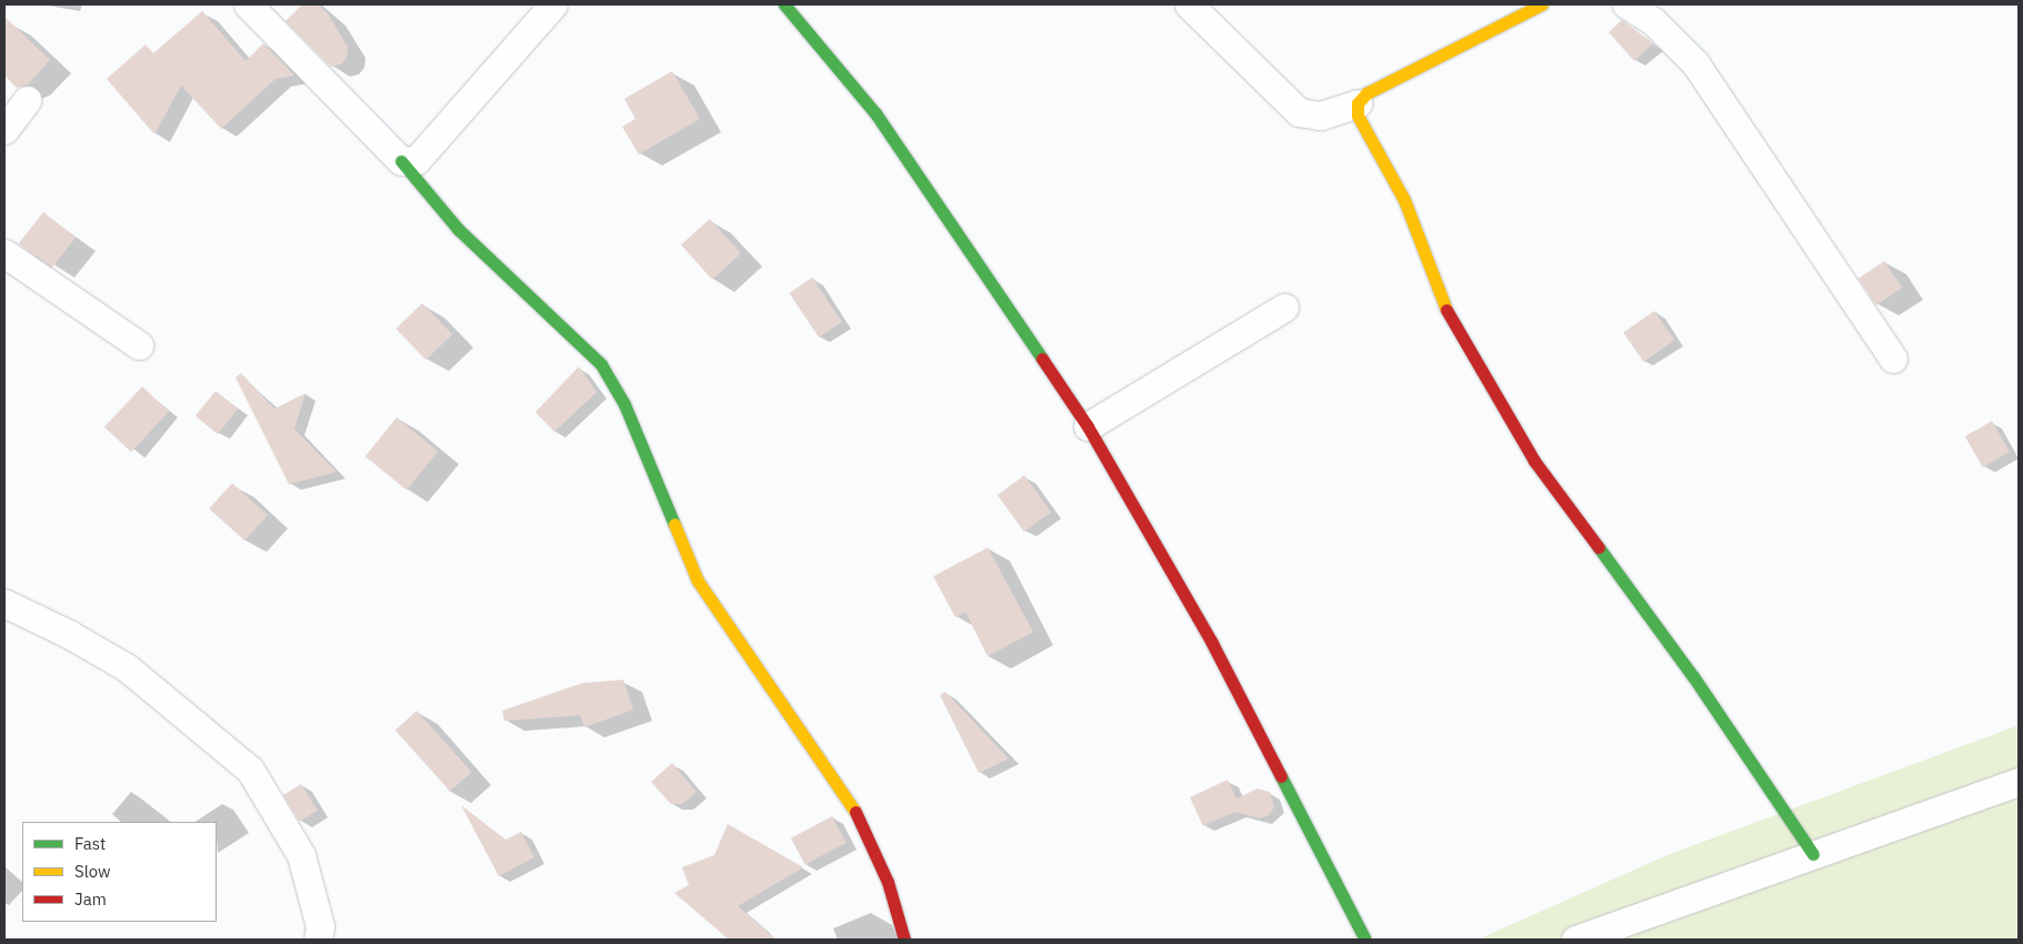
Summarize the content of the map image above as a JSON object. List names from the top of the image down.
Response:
{
  "legend": ["Fast", "Slow", "Jam"]
}
